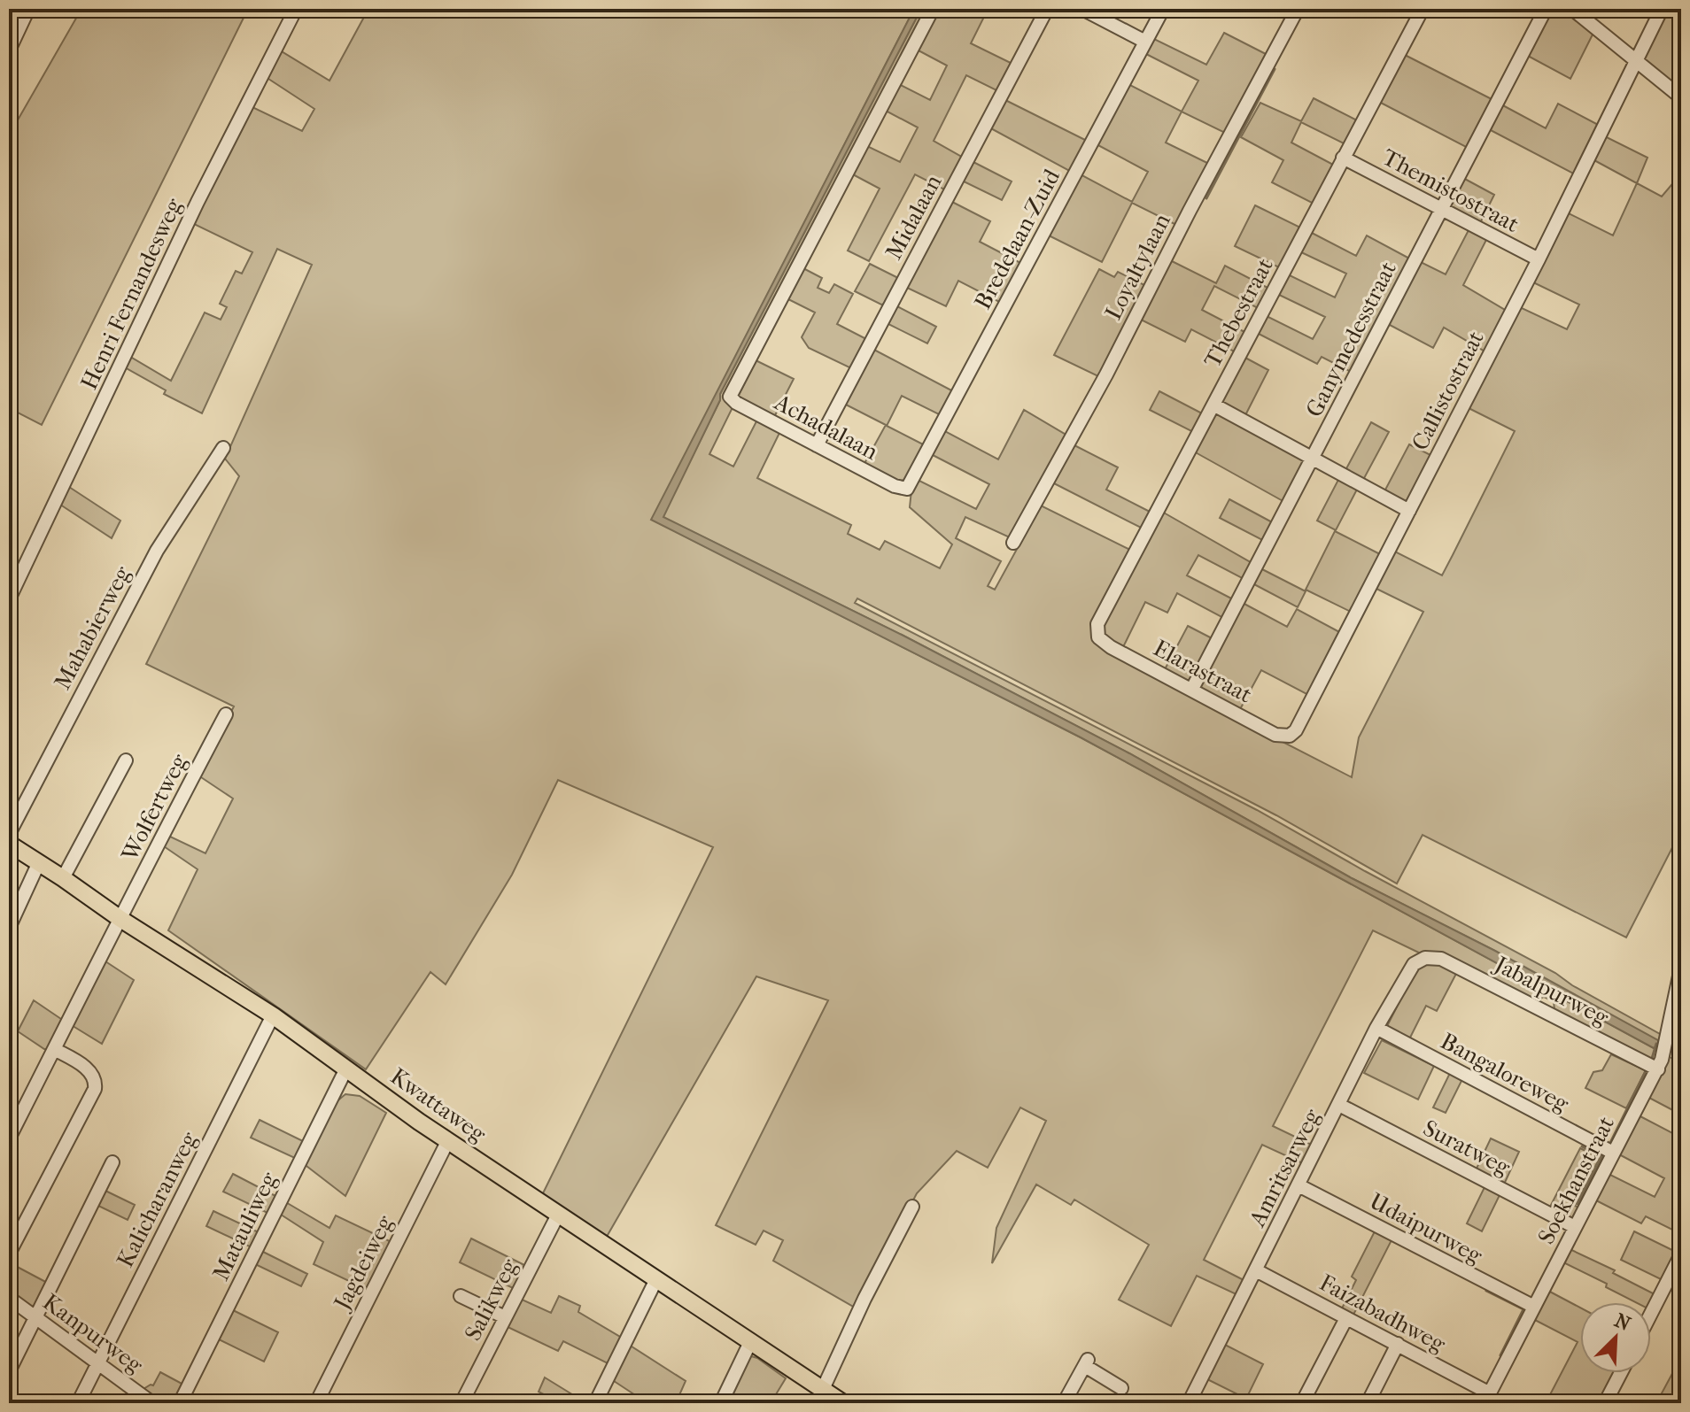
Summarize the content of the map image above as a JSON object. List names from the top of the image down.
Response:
{
  "streets": {
    "main road": ["Kwattaweg"],
    "street": [
      "Themistostraat",
      "Midalaan",
      "Bredelaan-Zuid",
      "Loyaltylaan",
      "Henri Fernandesweg",
      "Thebestraat",
      "Ganymedesstraat",
      "Callistostraat",
      "Achadalaan",
      "Mahabierweg",
      "Elarastraat",
      "Wolfertweg",
      "Jabalpurweg",
      "Bangaloreweg",
      "Suratweg",
      "Amritsarweg",
      "Soekhanstraat",
      "Kalicharanweg",
      "Matauliweg",
      "Udaipurweg",
      "Jagdeiweg",
      "Salikweg",
      "Faizabadhweg",
      "Kanpurweg"
    ]
  },
  "crossings": [
    ["Themistostraat", "Thebestraat"],
    ["Themistostraat", "Ganymedesstraat"],
    ["Themistostraat", "Callistostraat"],
    ["Midalaan", "Achadalaan"],
    ["Bredelaan-Zuid", "Achadalaan"],
    ["Thebestraat", "Elarastraat"],
    ["Ganymedesstraat", "Elarastraat"],
    ["Callistostraat", "Elarastraat"],
    ["Wolfertweg", "Kwattaweg"],
    ["Jabalpurweg", "Amritsarweg"],
    ["Jabalpurweg", "Soekhanstraat"],
    ["Bangaloreweg", "Amritsarweg"],
    ["Bangaloreweg", "Soekhanstraat"],
    ["Kwattaweg", "Kalicharanweg"],
    ["Kwattaweg", "Matauliweg"],
    ["Kwattaweg", "Jagdeiweg"],
    ["Kwattaweg", "Salikweg"],
    ["Suratweg", "Amritsarweg"],
    ["Suratweg", "Soekhanstraat"],
    ["Amritsarweg", "Udaipurweg"],
    ["Amritsarweg", "Faizabadhweg"],
    ["Soekhanstraat", "Udaipurweg"],
    ["Soekhanstraat", "Faizabadhweg"],
    ["Kalicharanweg", "Kanpurweg"]
  ],
  "north": "top right"
}
